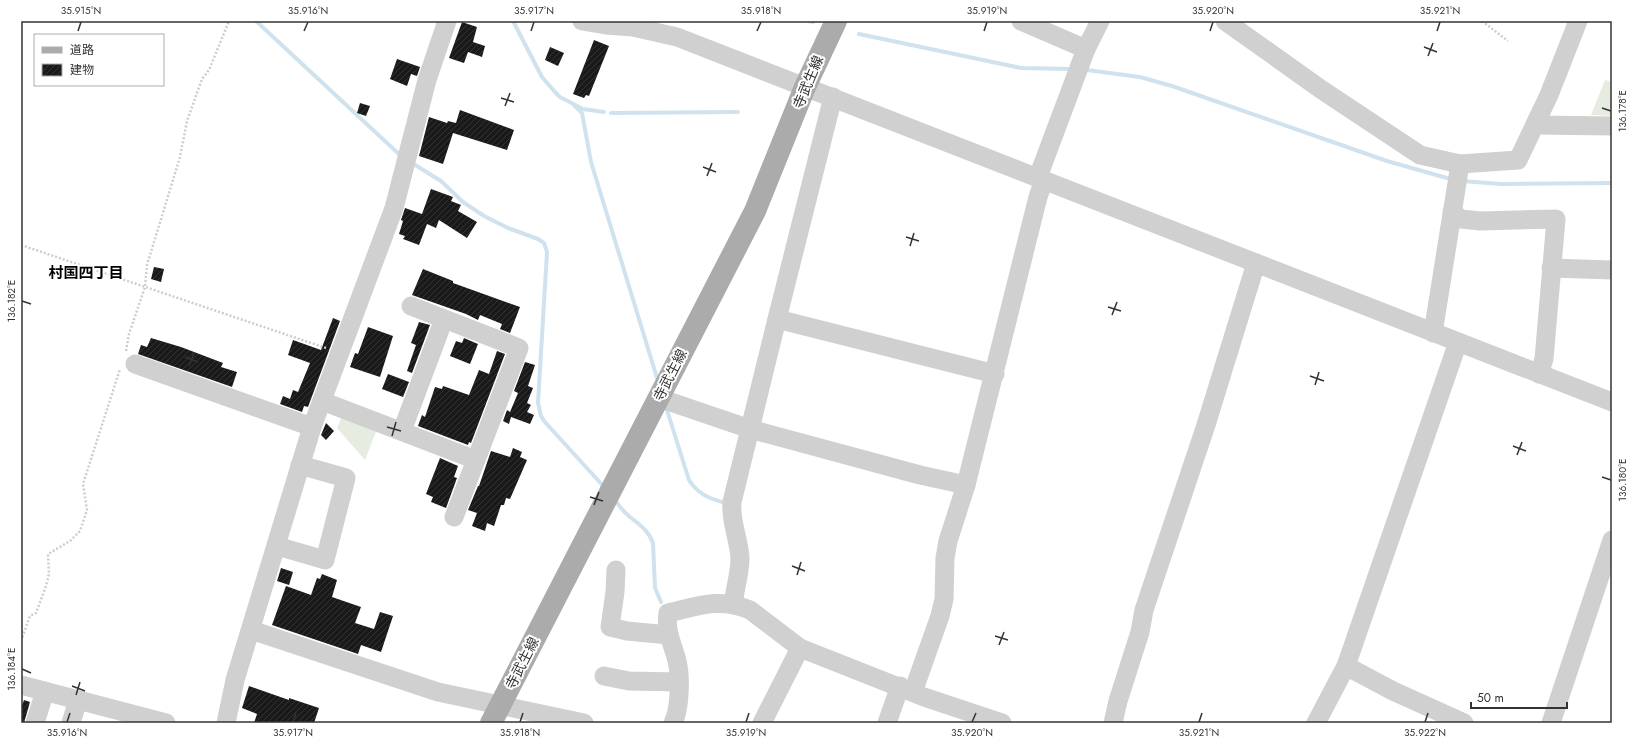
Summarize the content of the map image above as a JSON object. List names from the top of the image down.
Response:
{
  "streets": {
    "main road": ["寺武生線"]
  },
  "districts": ["村国四丁目"],
  "legend": ["道路", "建物"],
  "scale_bar": "50 m",
  "coordinates": [
    "35.915°N",
    "35.916°N",
    "35.917°N",
    "35.918°N",
    "35.919°N",
    "35.920°N",
    "35.921°N",
    "136.178°E",
    "136.182°E",
    "136.180°E",
    "136.184°E",
    "35.922°N"
  ]
}
